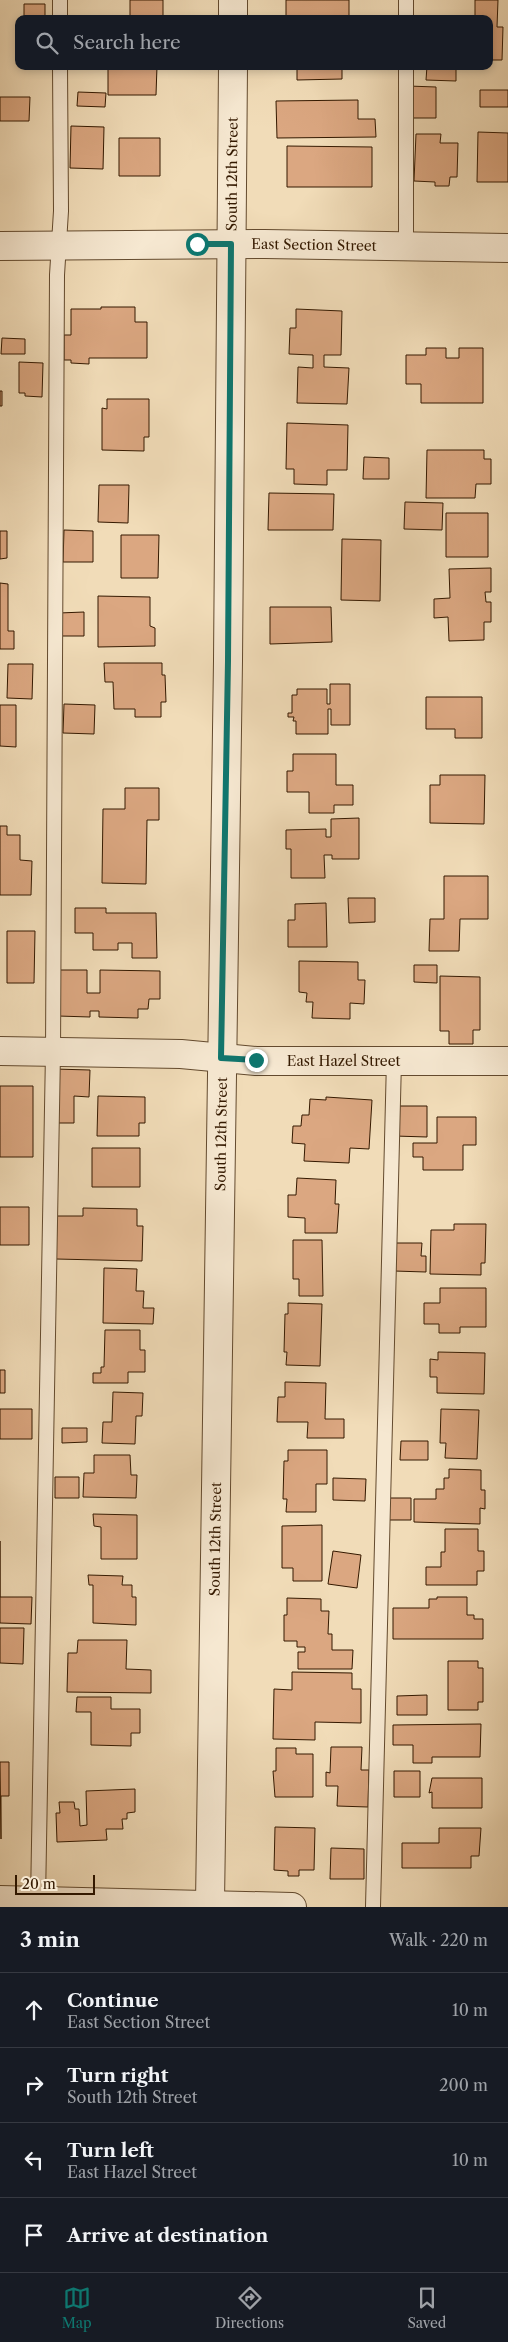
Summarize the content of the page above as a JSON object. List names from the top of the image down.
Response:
{
  "streets": {
    "street": ["South 12th Street", "East Section Street", "East Hazel Street"]
  },
  "crossings": [
    ["South 12th Street", "East Section Street"],
    ["South 12th Street", "East Hazel Street"]
  ],
  "scale_bar": "20 m",
  "page": {
    "search": "Search here",
    "scale": "20 m",
    "heading": ["3 min", "Walk · 220 m"],
    "list": [
      ["Continue", "East Section Street", "10 m"],
      ["Turn right", "South 12th Street", "200 m"],
      ["Turn left", "East Hazel Street", "10 m"],
      "Arrive at destination"
    ],
    "nav": ["Map", "Directions", "Saved"]
  }
}
